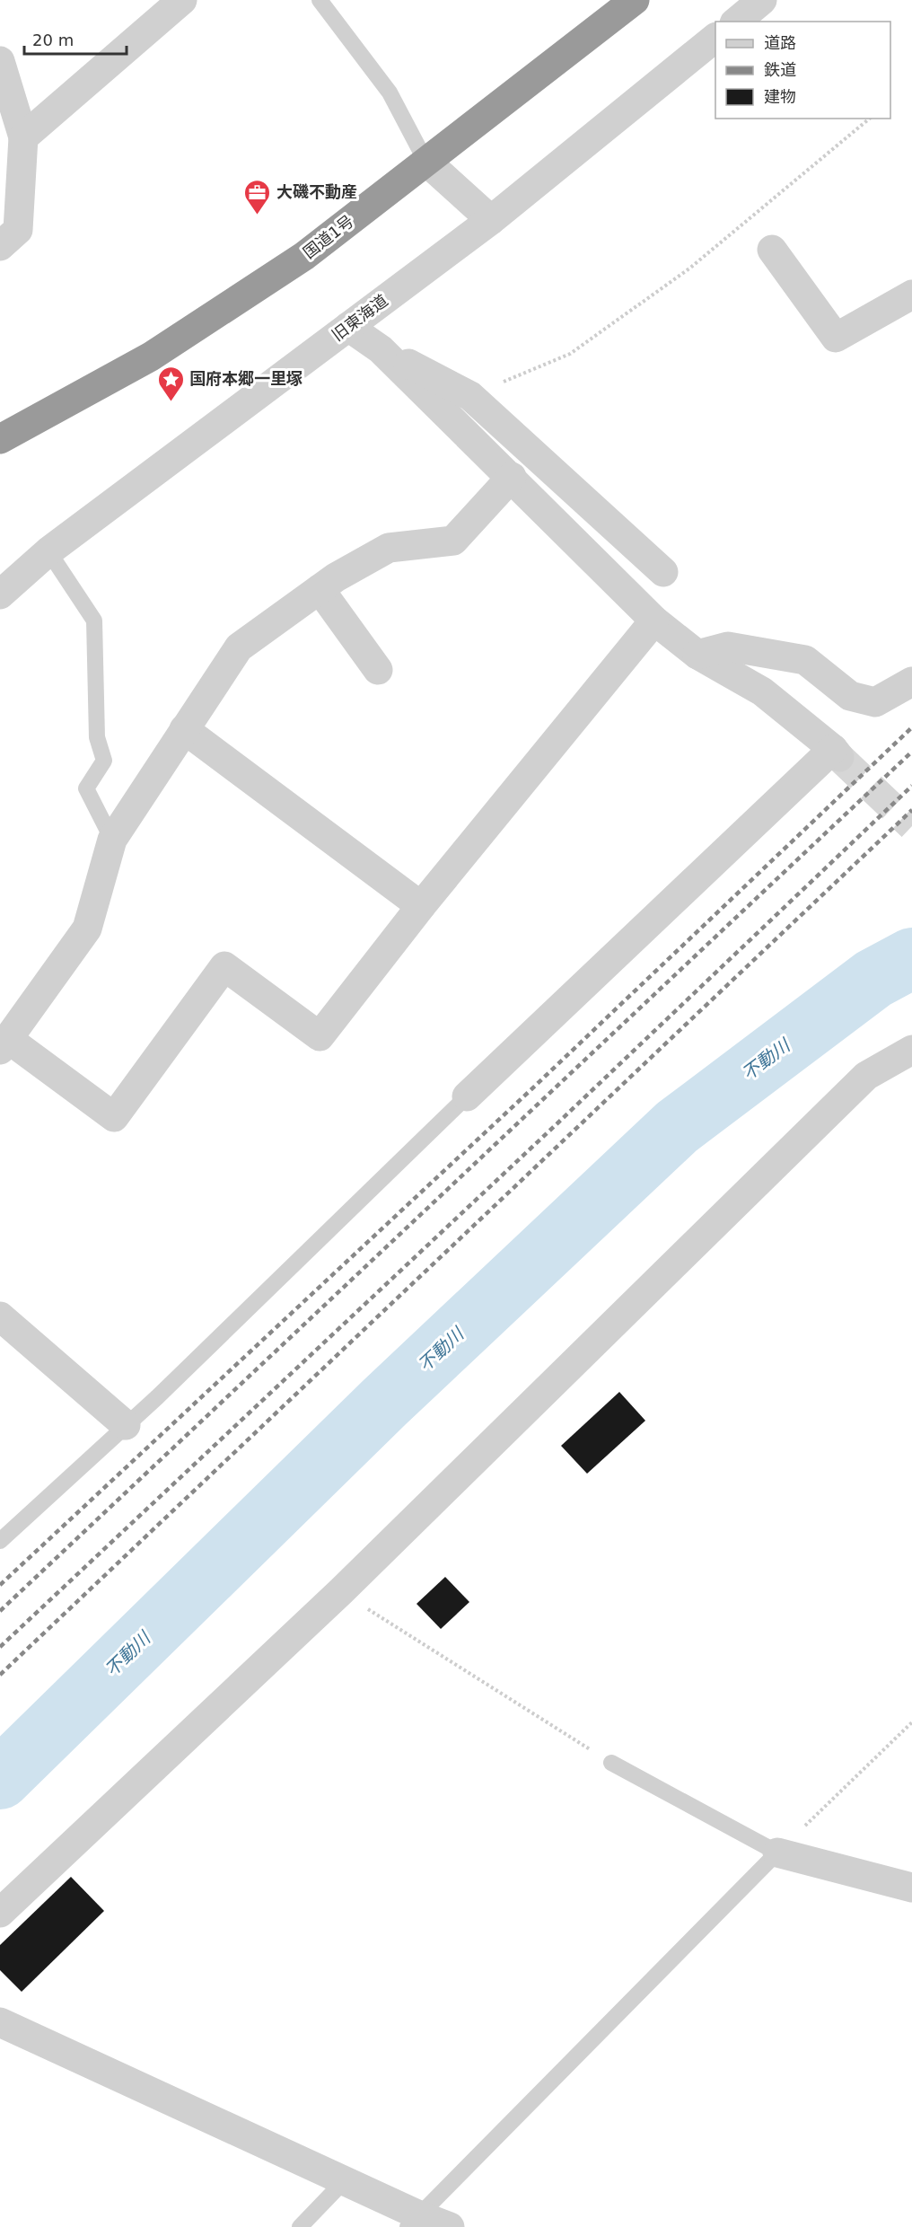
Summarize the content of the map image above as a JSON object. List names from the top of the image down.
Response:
{
  "streets": {
    "highway": ["国道1号"],
    "street": ["旧東海道"]
  },
  "water": ["不動川"],
  "places": {
    "office": ["大磯不動産"],
    "place": ["国府本郷一里塚"]
  },
  "legend": ["道路", "鉄道", "建物"],
  "scale_bar": "20 m"
}
